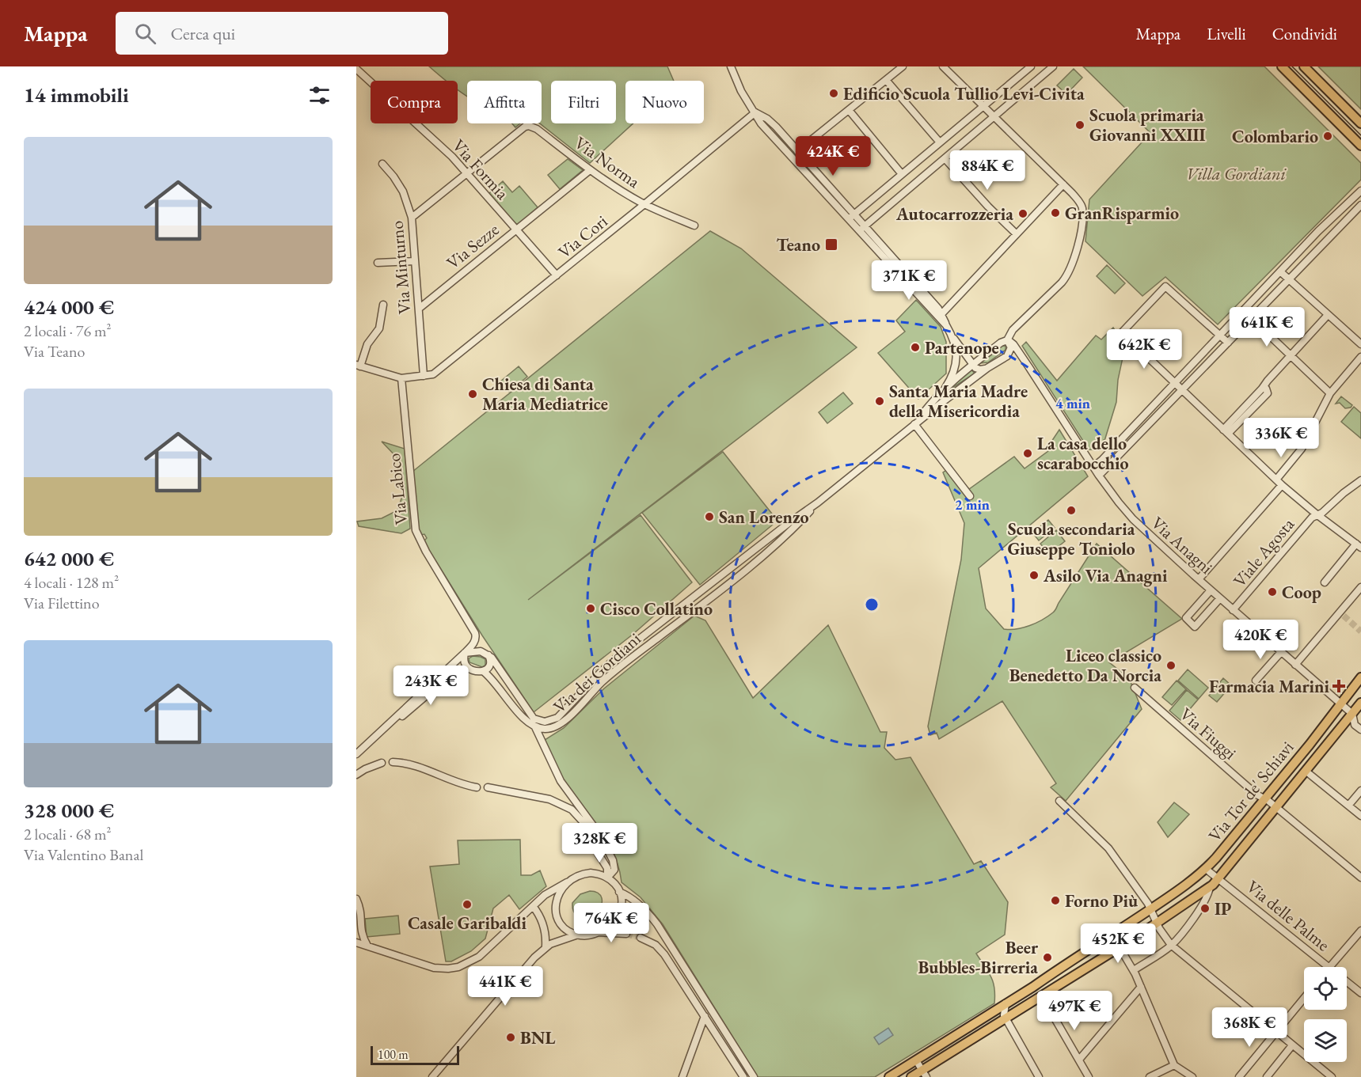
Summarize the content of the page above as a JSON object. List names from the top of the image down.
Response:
{
  "streets": {
    "main road": ["Via Tor de' Schiavi"],
    "street": [
      "Via Norma",
      "Via Formia",
      "Via Cori",
      "Via Sezze",
      "Via Minturno",
      "Via Labico",
      "Via Anagni",
      "Viale Agosta",
      "Via dei Gordiani",
      "Via Fiuggi",
      "Via delle Palme"
    ]
  },
  "crossings": [
    ["Via Norma", "Via Formia"],
    ["Via Norma", "Via Cori"],
    ["Via Norma", "Via Sezze"],
    ["Via Formia", "Via Cori"],
    ["Via Formia", "Via Sezze"],
    ["Via Cori", "Via Minturno"],
    ["Via Sezze", "Via Minturno"],
    ["Via Labico", "Via dei Gordiani"],
    ["Via Anagni", "Viale Agosta"],
    ["Via Anagni", "Via dei Gordiani"],
    ["Via Anagni", "Via Tor de' Schiavi"],
    ["Via Fiuggi", "Via Tor de' Schiavi"],
    ["Via Tor de' Schiavi", "Via delle Palme"]
  ],
  "parks": ["Villa Gordiani"],
  "places": {
    "other": [
      "Edificio Scuola Tullio Levi-Civita",
      "Scuola primaria Giovanni XXIII",
      "Colombario",
      "GranRisparmio",
      "Autocarrozzeria",
      "Partenope",
      "Chiesa di Santa Maria Mediatrice",
      "Santa Maria Madre della Misericordia",
      "La casa dello scarabocchio",
      "Scuola secondaria Giuseppe Toniolo",
      "San Lorenzo",
      "Asilo Via Anagni",
      "Coop",
      "Cisco Collatino",
      "Liceo classico Benedetto Da Norcia",
      "Forno Più",
      "Casale Garibaldi",
      "IP",
      "Beer Bubbles-Birreria",
      "BNL"
    ],
    "transit": ["Teano"],
    "health": ["Farmacia Marini"]
  },
  "scale_bar": "100 m",
  "page": {
    "header": "Mappa",
    "search": "Cerca qui",
    "nav": ["Mappa", "Livelli", "Condividi"],
    "heading": "14 immobili",
    "chip": [
      "Compra",
      "Affitta",
      "Filtri",
      "Nuovo"
    ],
    "list": [
      {
        "name": "424 000 €",
        "note": "2 locali · 76 m² · Via Teano"
      },
      {
        "name": "642 000 €",
        "note": "4 locali · 128 m² · Via Filettino"
      },
      {
        "name": "328 000 €",
        "note": "2 locali · 68 m² · Via Valentino Banal"
      }
    ],
    "price": [
      "424K €",
      "884K €",
      "371K €",
      "641K €",
      "642K €",
      "336K €",
      "420K €",
      "243K €",
      "328K €",
      "764K €",
      "452K €",
      "441K €",
      "497K €",
      "368K €"
    ],
    "scale": "100 m"
  },
  "rings": ["4 min", "2 min"]
}
